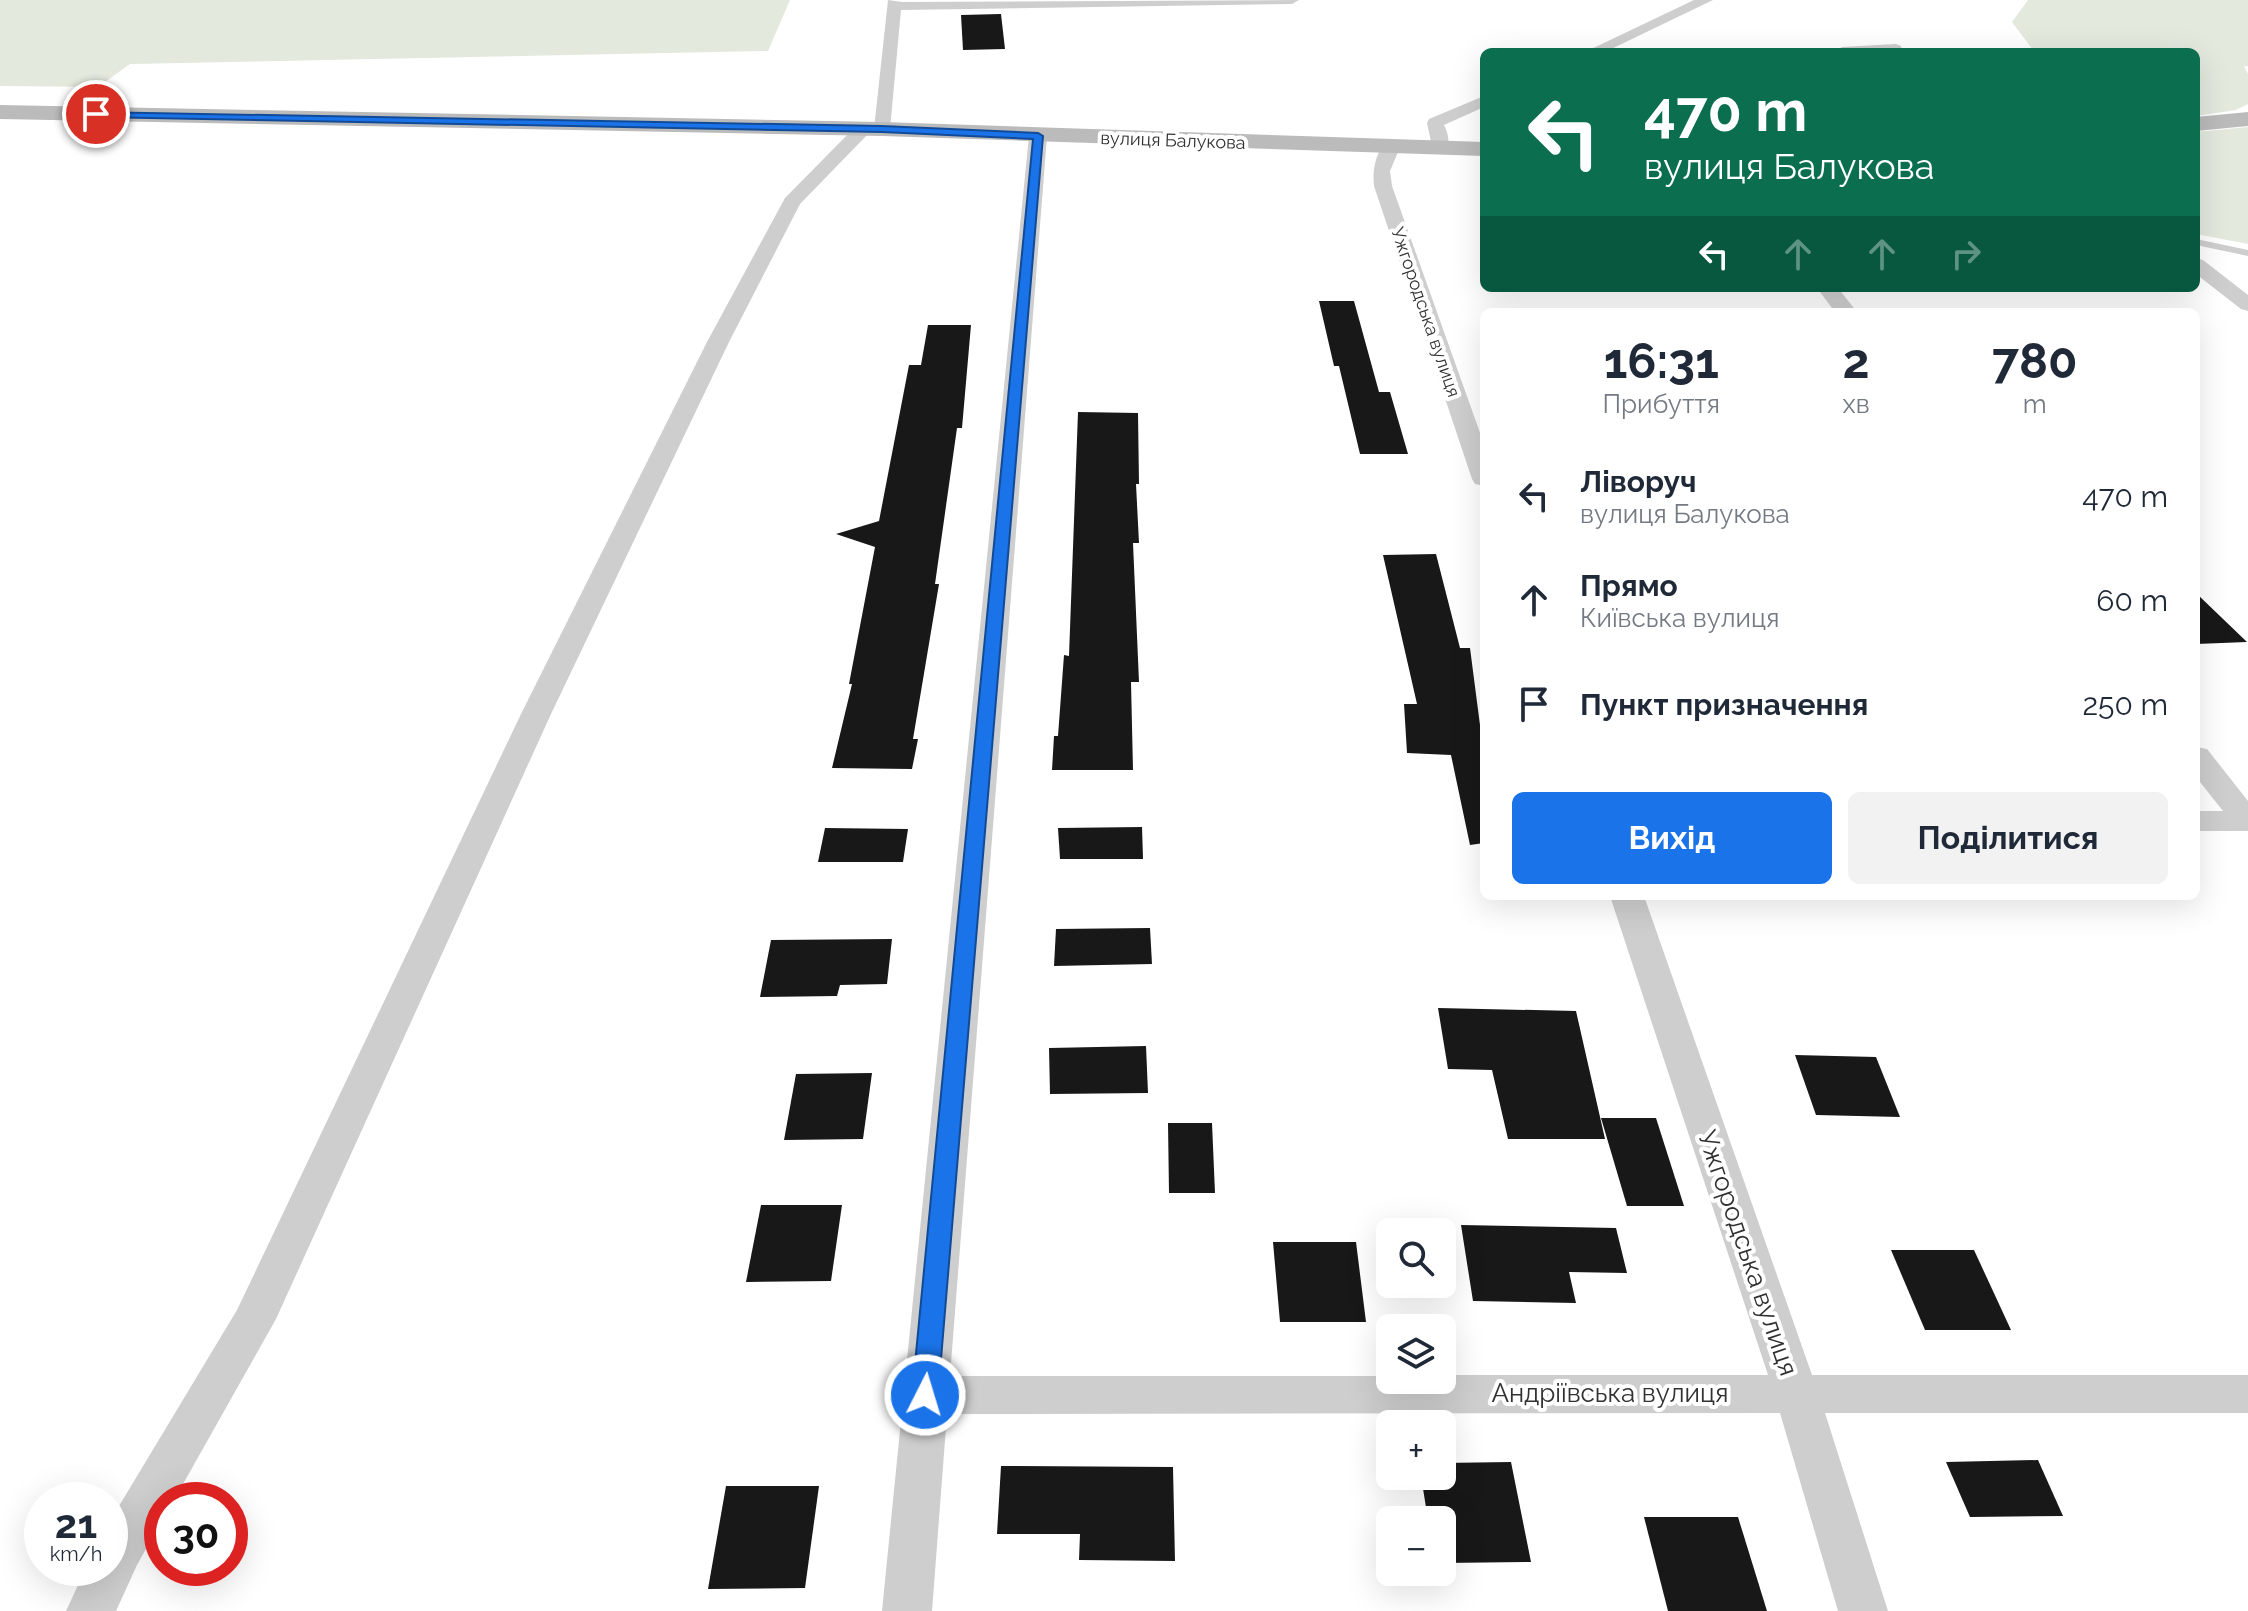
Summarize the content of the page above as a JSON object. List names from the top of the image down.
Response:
{
  "streets": {
    "main road": ["вулиця Балукова"],
    "street": ["Ужгородська вулиця", "Андріївська вулиця"]
  },
  "crossings": [
    ["вулиця Балукова", "Ужгородська вулиця"],
    ["Ужгородська вулиця", "Андріївська вулиця"]
  ],
  "page": {
    "turn": ["470 m", "вулиця Балукова"],
    "eta": [
      "16:31",
      "Прибуття",
      "2",
      "хв",
      "780",
      "m"
    ],
    "list": [
      {
        "name": "Ліворуч",
        "note": "вулиця Балукова",
        "value": "470 m"
      },
      {
        "name": "Прямо",
        "note": "Київська вулиця",
        "value": "60 m"
      },
      {
        "name": "Пункт призначення",
        "value": "250 m"
      }
    ],
    "buttons": ["Вихід", "Поділитися"],
    "map_buttons": ["+", "−"],
    "speed": "21 km/h",
    "limit": "30"
  }
}
